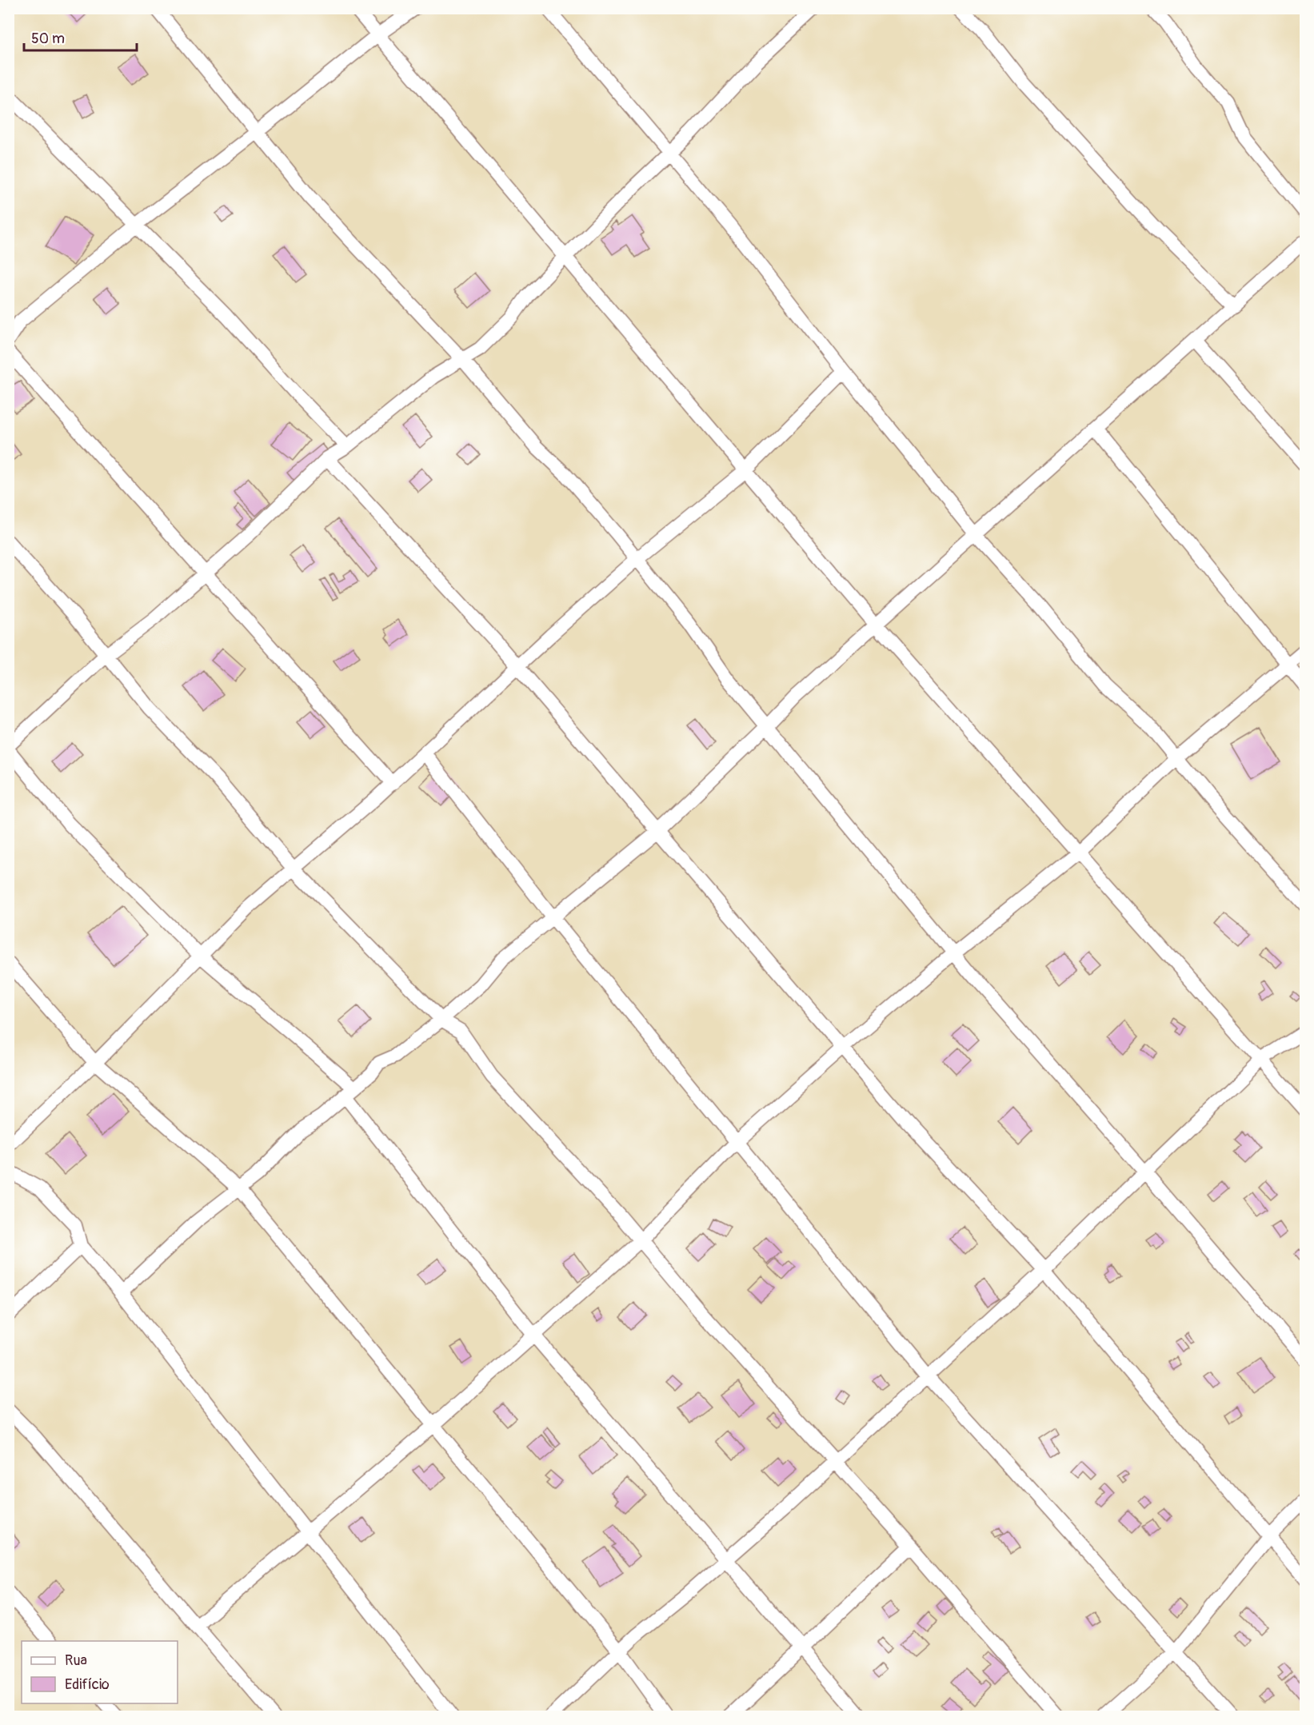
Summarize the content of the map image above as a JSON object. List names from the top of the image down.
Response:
{
  "legend": ["Rua", "Edifício"],
  "scale_bar": "50 m"
}
